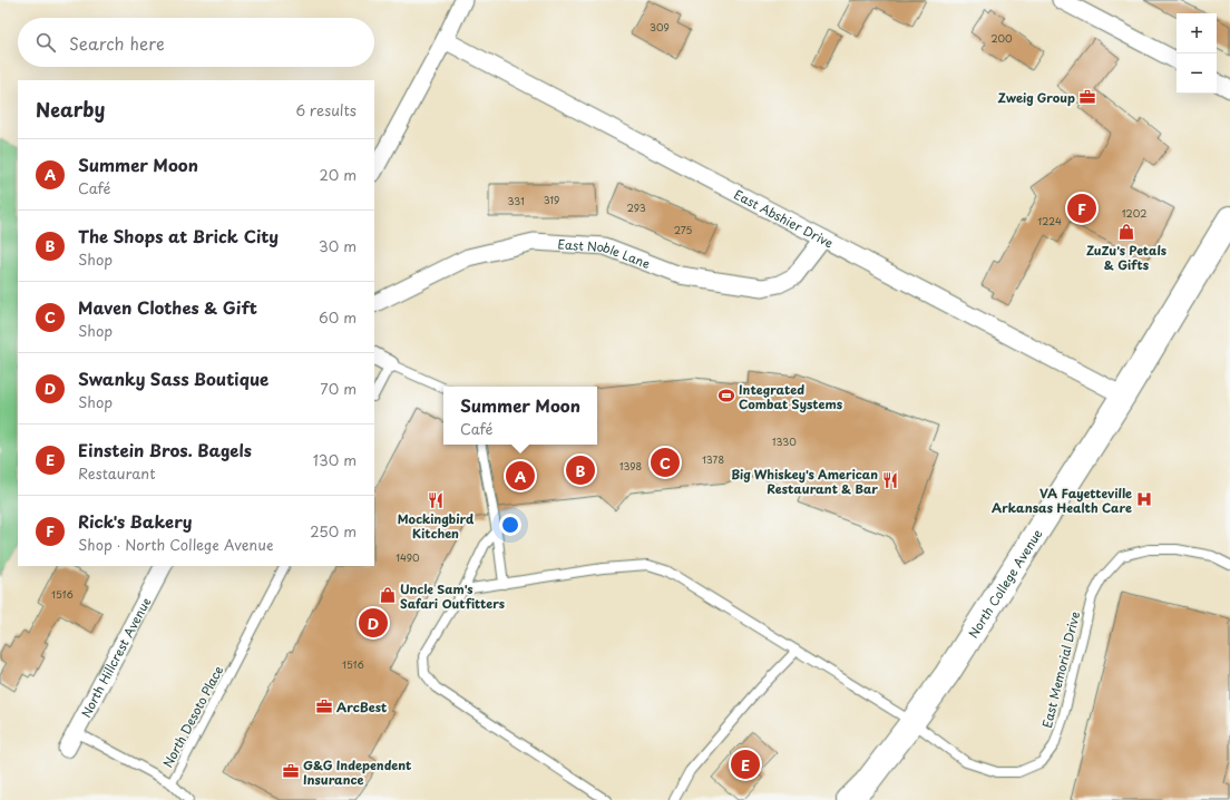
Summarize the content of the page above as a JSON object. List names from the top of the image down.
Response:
{
  "streets": {
    "main road": ["North College Avenue"],
    "street": ["East Abshier Drive", "East Noble Lane", "North Hillcrest Avenue"],
    "lane": ["East Memorial Drive", "North Desoto Place"]
  },
  "crossings": [
    ["East Abshier Drive", "East Noble Lane"],
    ["East Abshier Drive", "North College Avenue"],
    ["North College Avenue", "East Memorial Drive"],
    ["North Hillcrest Avenue", "North Desoto Place"]
  ],
  "places": {
    "office": ["Zweig Group", "ArcBest", "G&G Independent Insurance"],
    "shop": ["ZuZu's Petals & Gifts", "Uncle Sam's Safari Outfitters"],
    "sports": ["Integrated Combat Systems"],
    "restaurant": ["Big Whiskey's American Restaurant & Bar", "Mockingbird Kitchen"],
    "hospital": ["VA Fayetteville Arkansas Health Care"]
  },
  "house_numbers": [
    "309",
    "200",
    "319",
    "331",
    "293",
    "1202",
    "1224",
    "275",
    "1330",
    "1378",
    "1398",
    "1490",
    "1516",
    "1516"
  ],
  "page": {
    "map_buttons": ["+", "−"],
    "search": "Search here",
    "heading": ["Nearby", "6 results"],
    "list": [
      {
        "mark": "A",
        "name": "Summer Moon",
        "note": "Café",
        "value": "20 m"
      },
      {
        "mark": "B",
        "name": "The Shops at Brick City",
        "note": "Shop",
        "value": "30 m"
      },
      {
        "mark": "C",
        "name": "Maven Clothes & Gift",
        "note": "Shop",
        "value": "60 m"
      },
      {
        "mark": "D",
        "name": "Swanky Sass Boutique",
        "note": "Shop",
        "value": "70 m"
      },
      {
        "mark": "E",
        "name": "Einstein Bros. Bagels",
        "note": "Restaurant",
        "value": "130 m"
      },
      {
        "mark": "F",
        "name": "Rick's Bakery",
        "note": "Shop · North College Avenue",
        "value": "250 m"
      }
    ],
    "pins": [
      "F",
      "C",
      "B",
      "A",
      "D",
      "E"
    ],
    "popup": ["Summer Moon", "Café"]
  }
}
